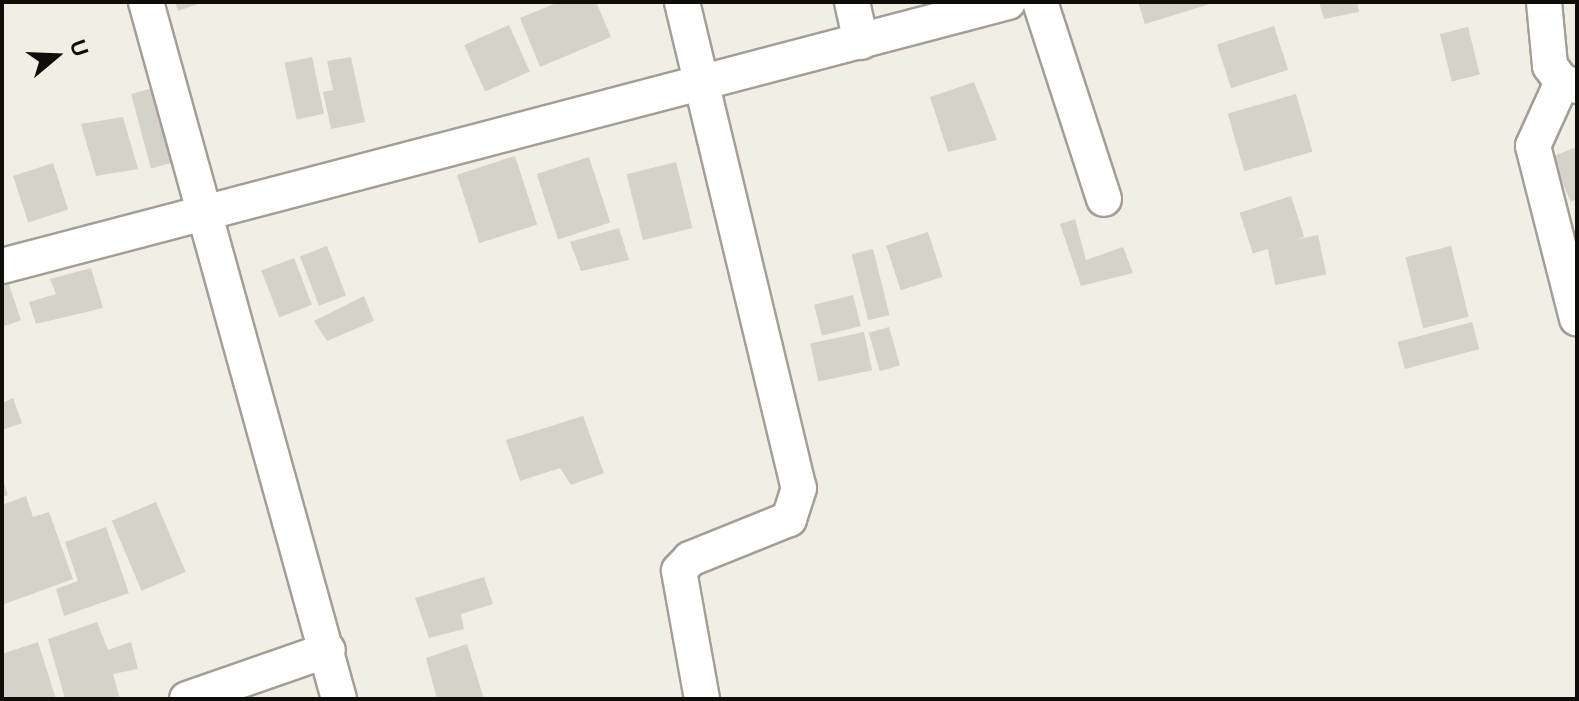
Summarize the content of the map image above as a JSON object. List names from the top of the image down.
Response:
{
  "north": "right"
}
